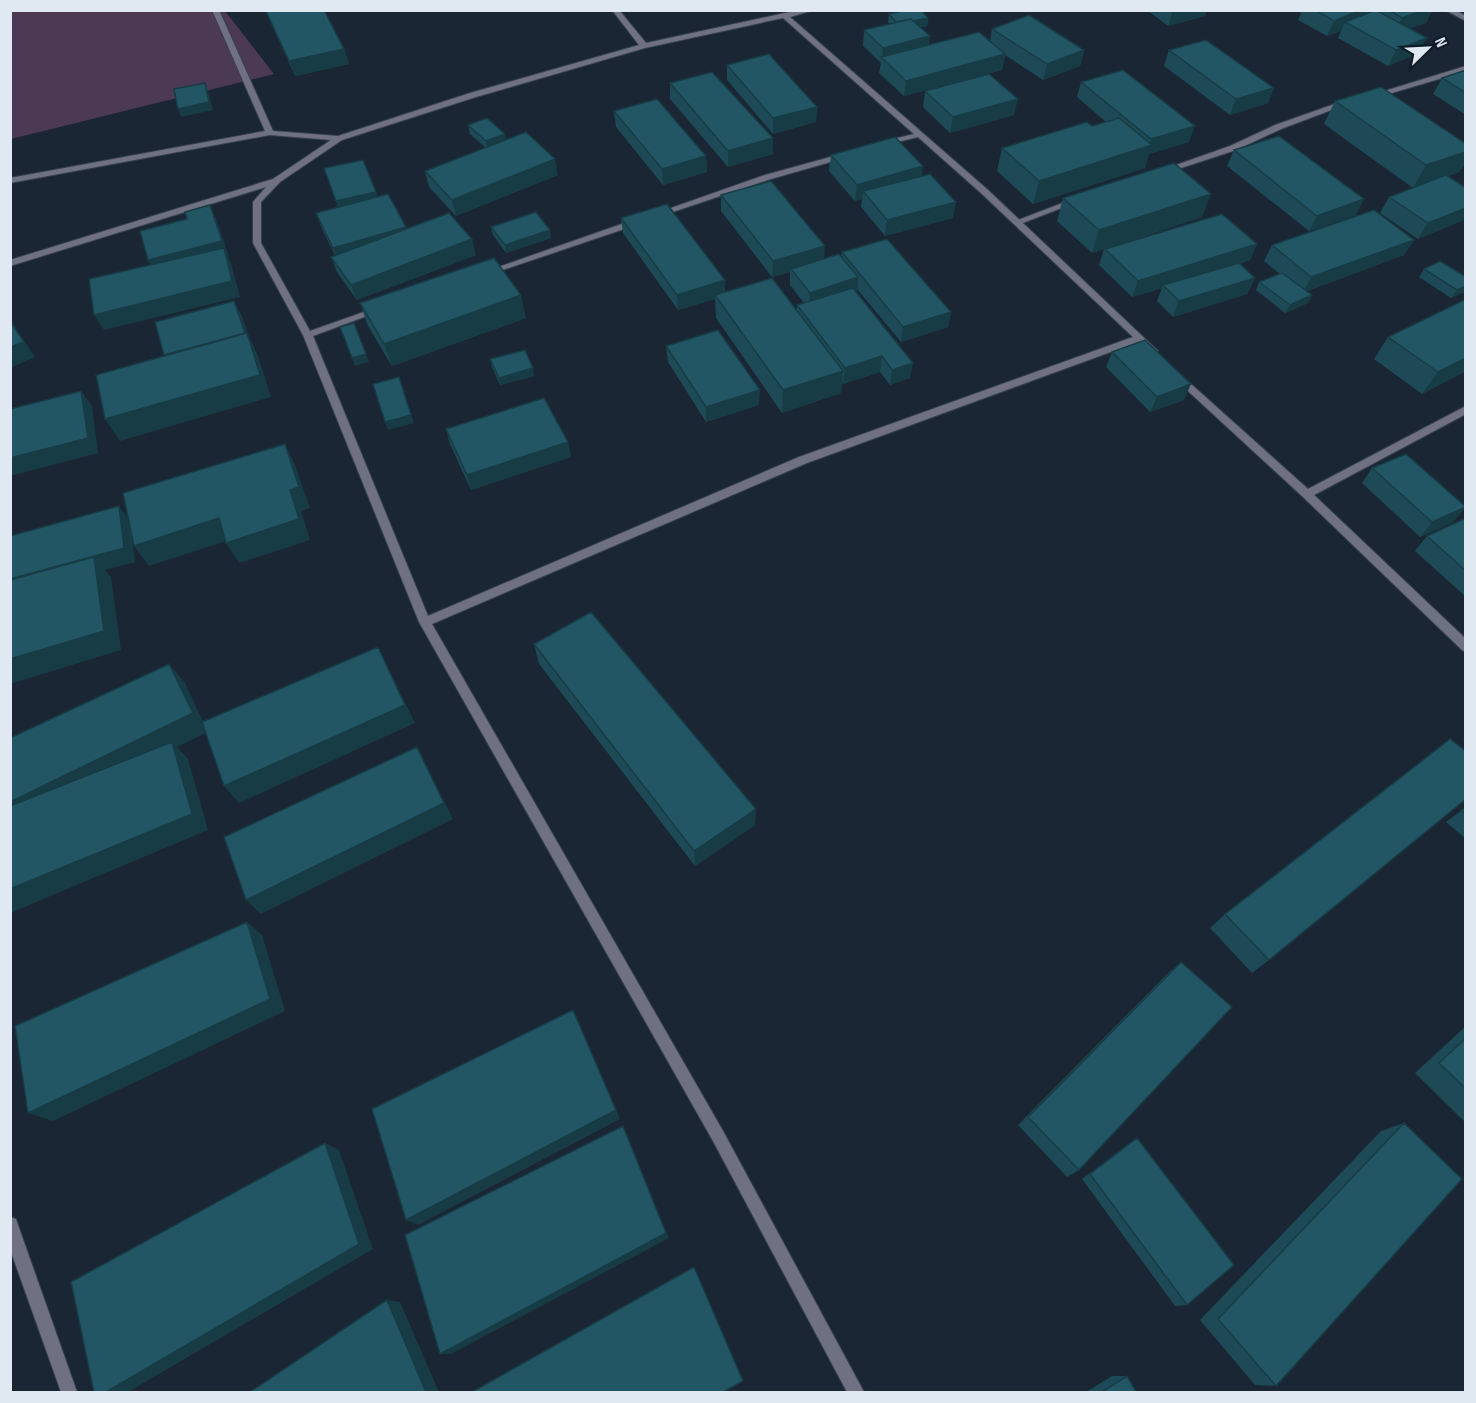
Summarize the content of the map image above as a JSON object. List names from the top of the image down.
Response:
{
  "north": "top right"
}
